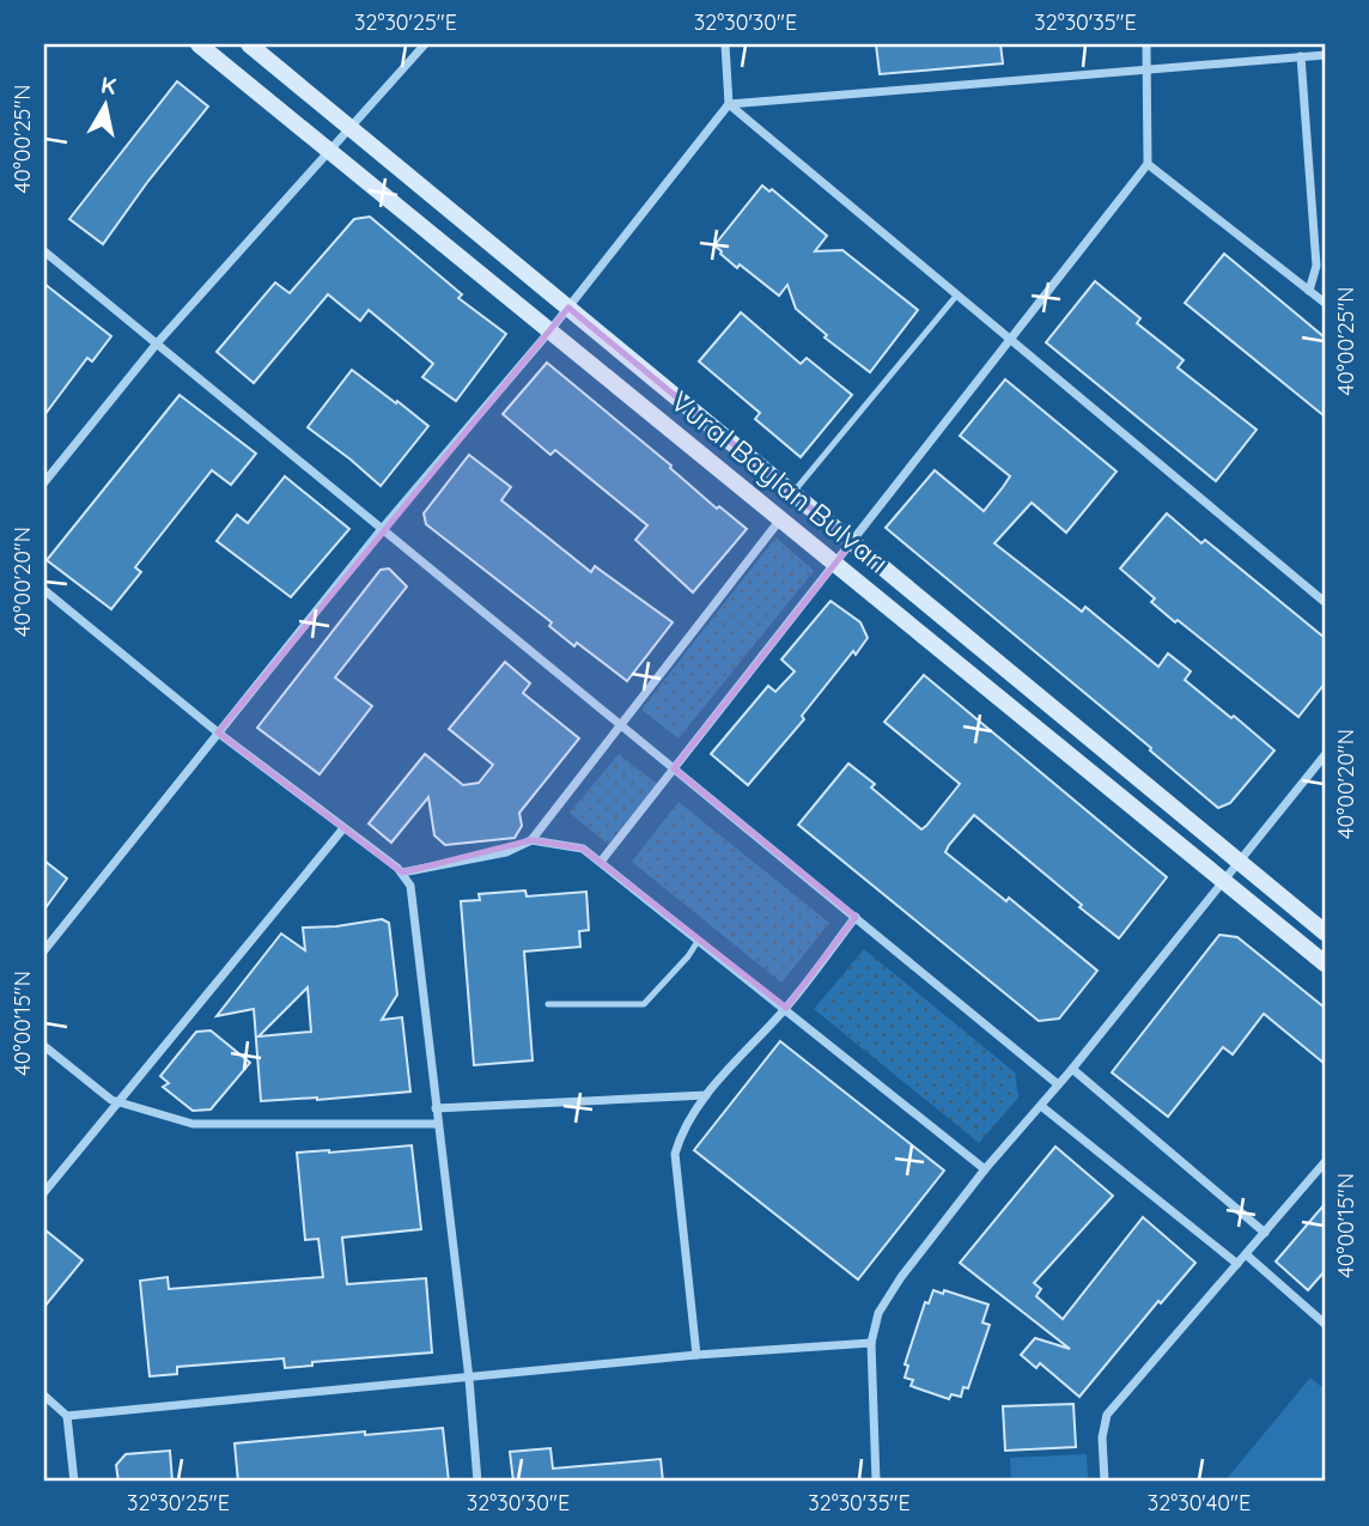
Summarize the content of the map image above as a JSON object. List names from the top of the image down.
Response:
{
  "streets": {
    "main road": ["Vural Baylan Bulvarı"]
  },
  "north": "top",
  "coordinates": [
    "32°30'25\"E",
    "32°30'30\"E",
    "32°30'35\"E",
    "40°00'25\"N",
    "40°00'20\"N",
    "40°00'15\"N",
    "32°30'40\"E"
  ]
}
